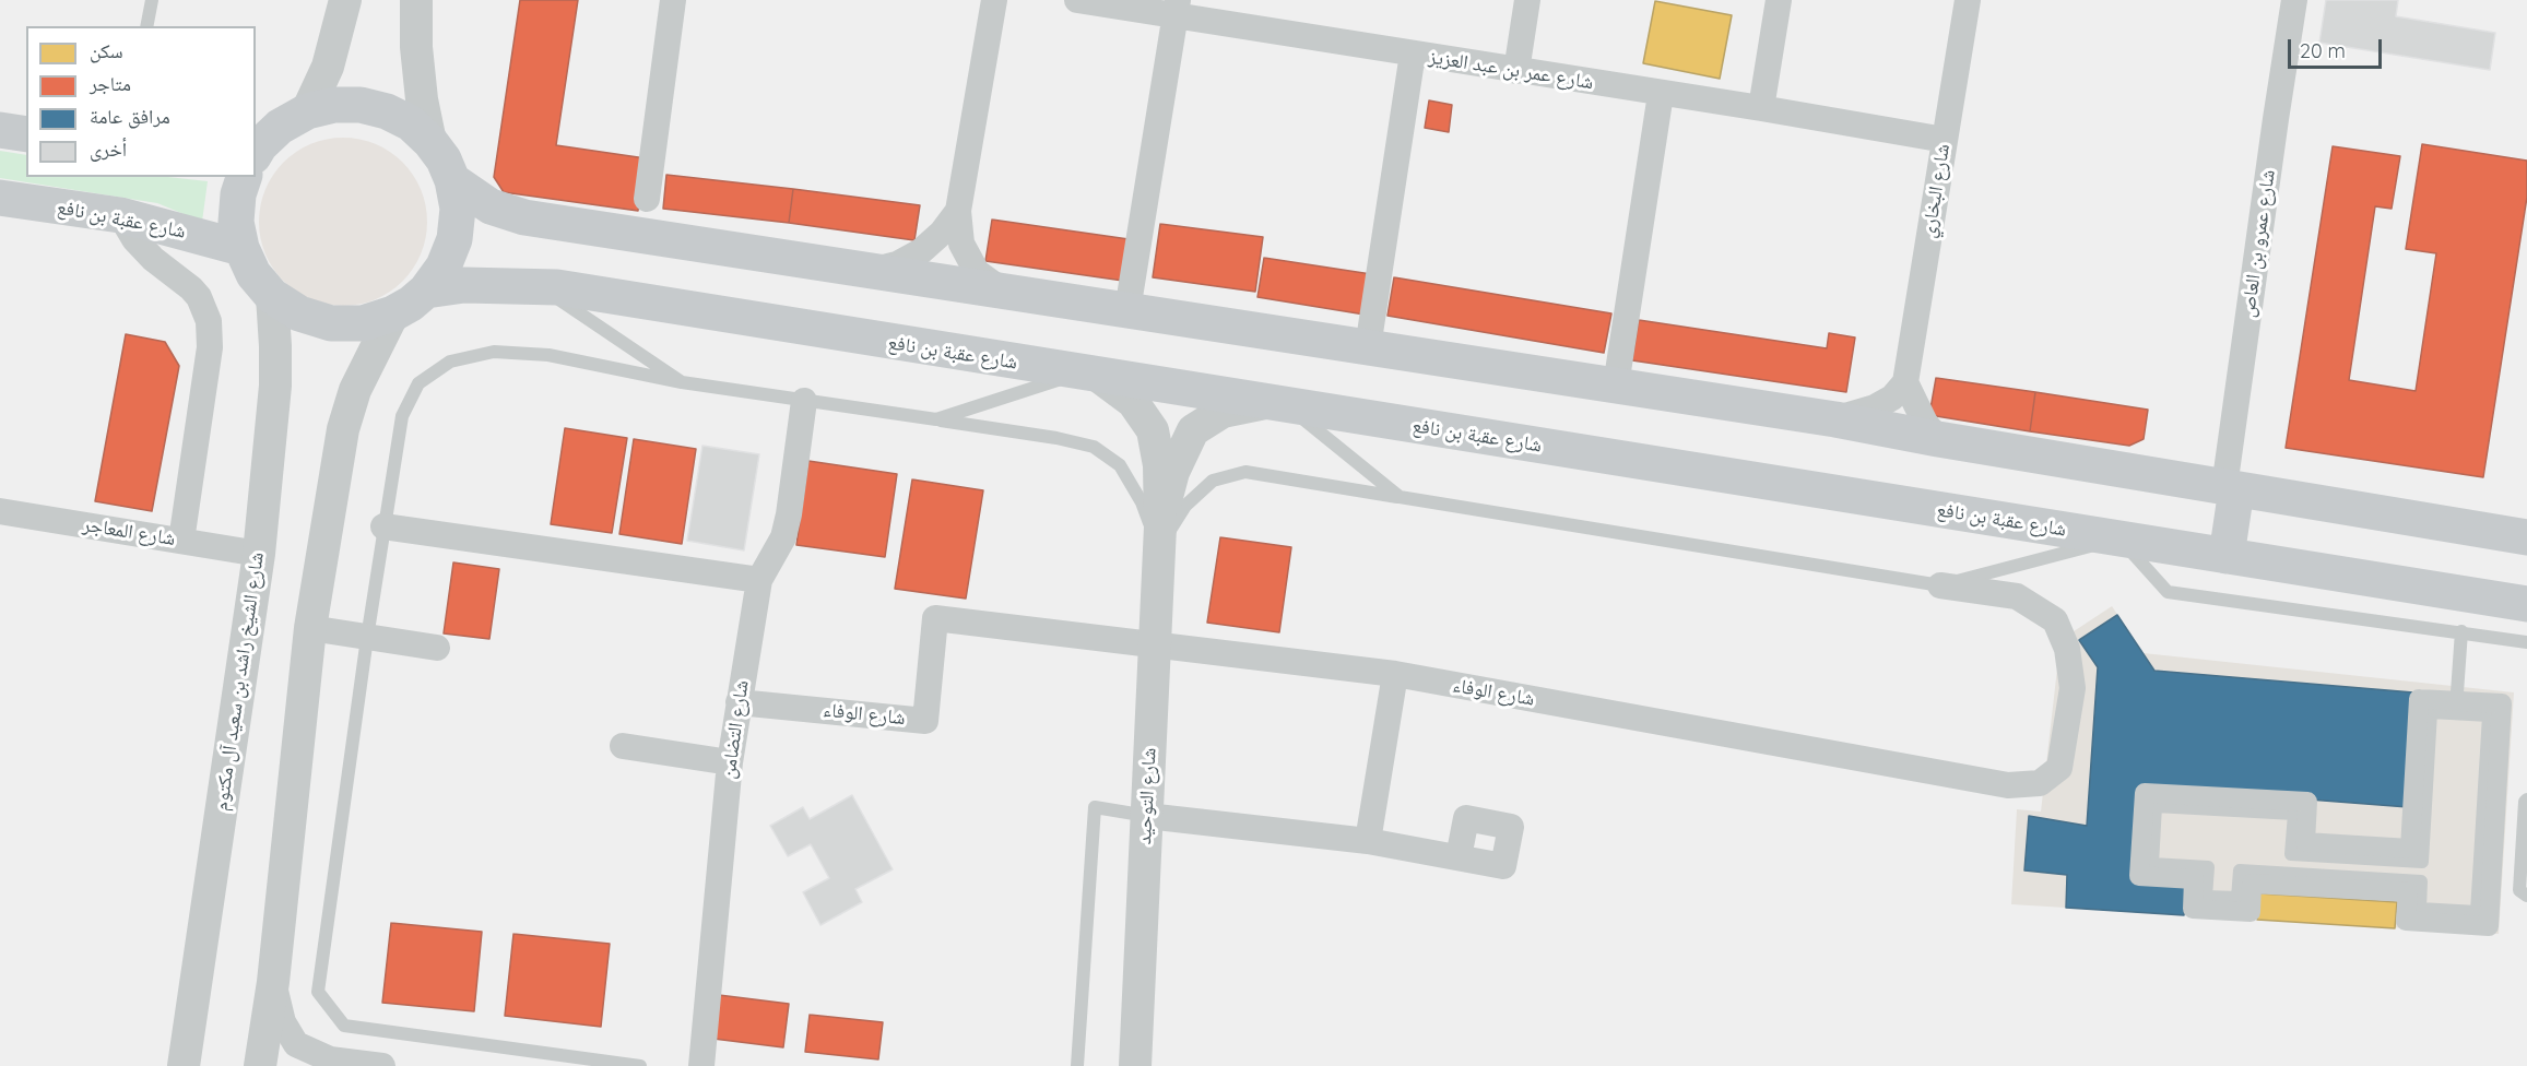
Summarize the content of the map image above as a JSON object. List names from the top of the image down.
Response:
{
  "streets": {
    "main road": ["شارع عقبة بن نافع"],
    "street": [
      "شارع عمر بن عبد العزيز",
      "شارع البخاري",
      "شارع عمرو بن العاص",
      "شارع المعاجر",
      "شارع الشيخ راشد بن سعيد آل مكتوم",
      "شارع الوفاء",
      "شارع التضامن",
      "شارع التوحيد"
    ]
  },
  "crossings": [
    ["شارع عمر بن عبد العزيز", "شارع البخاري"],
    ["شارع عقبة بن نافع", "شارع التوحيد"],
    ["شارع المعاجر", "شارع الشيخ راشد بن سعيد آل مكتوم"],
    ["شارع الوفاء", "شارع التضامن"],
    ["شارع الوفاء", "شارع التوحيد"]
  ],
  "legend": [
    "سكن",
    "متاجر",
    "مرافق عامة",
    "أخرى"
  ],
  "scale_bar": "20 m"
}
